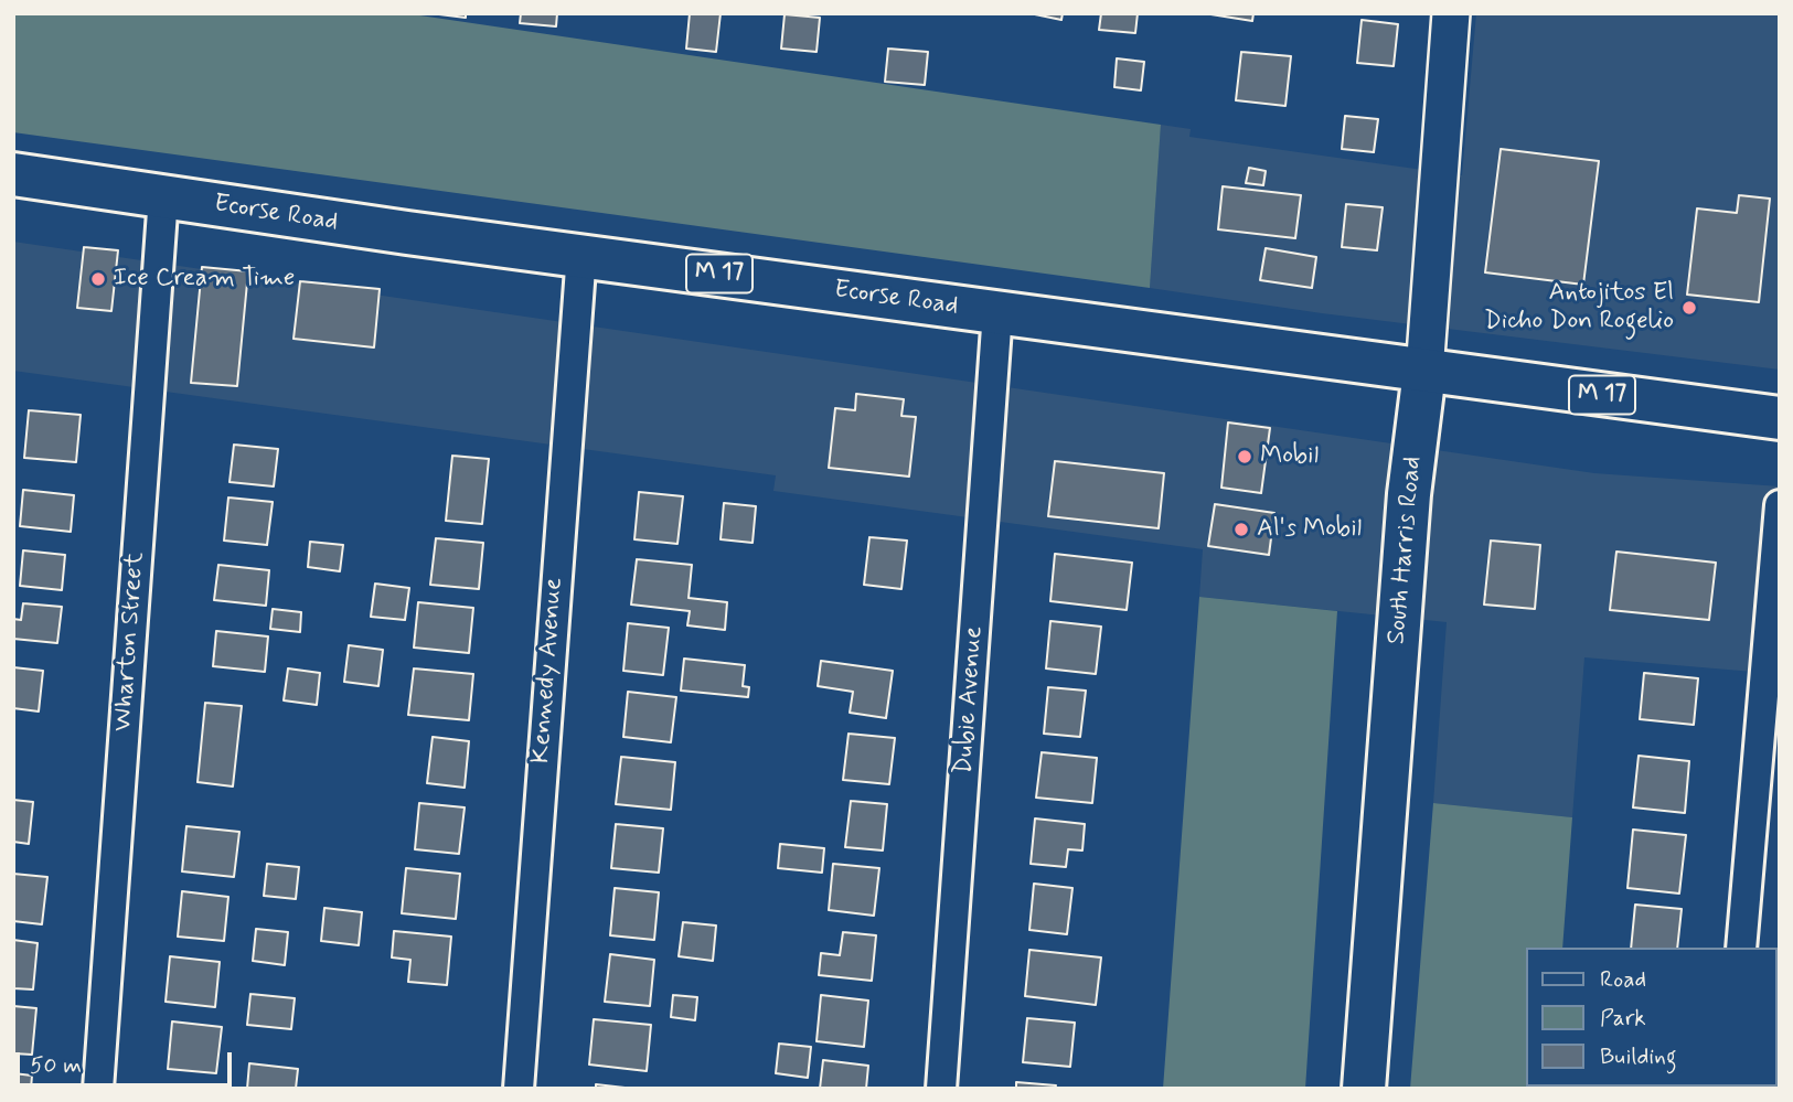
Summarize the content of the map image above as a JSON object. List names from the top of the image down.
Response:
{
  "streets": {
    "main road": ["Ecorse Road", "M 17", "South Harris Road"],
    "street": ["Wharton Street", "Kennedy Avenue", "Dubie Avenue"]
  },
  "crossings": [
    ["Ecorse Road", "South Harris Road"],
    ["Ecorse Road", "Wharton Street"],
    ["Ecorse Road", "Kennedy Avenue"],
    ["Ecorse Road", "Dubie Avenue"]
  ],
  "places": [
    "Ice Cream Time",
    "Antojitos El Dicho Don Rogelio",
    "Mobil",
    "Al's Mobil"
  ],
  "legend": ["Road", "Park", "Building"],
  "scale_bar": "50 m"
}
